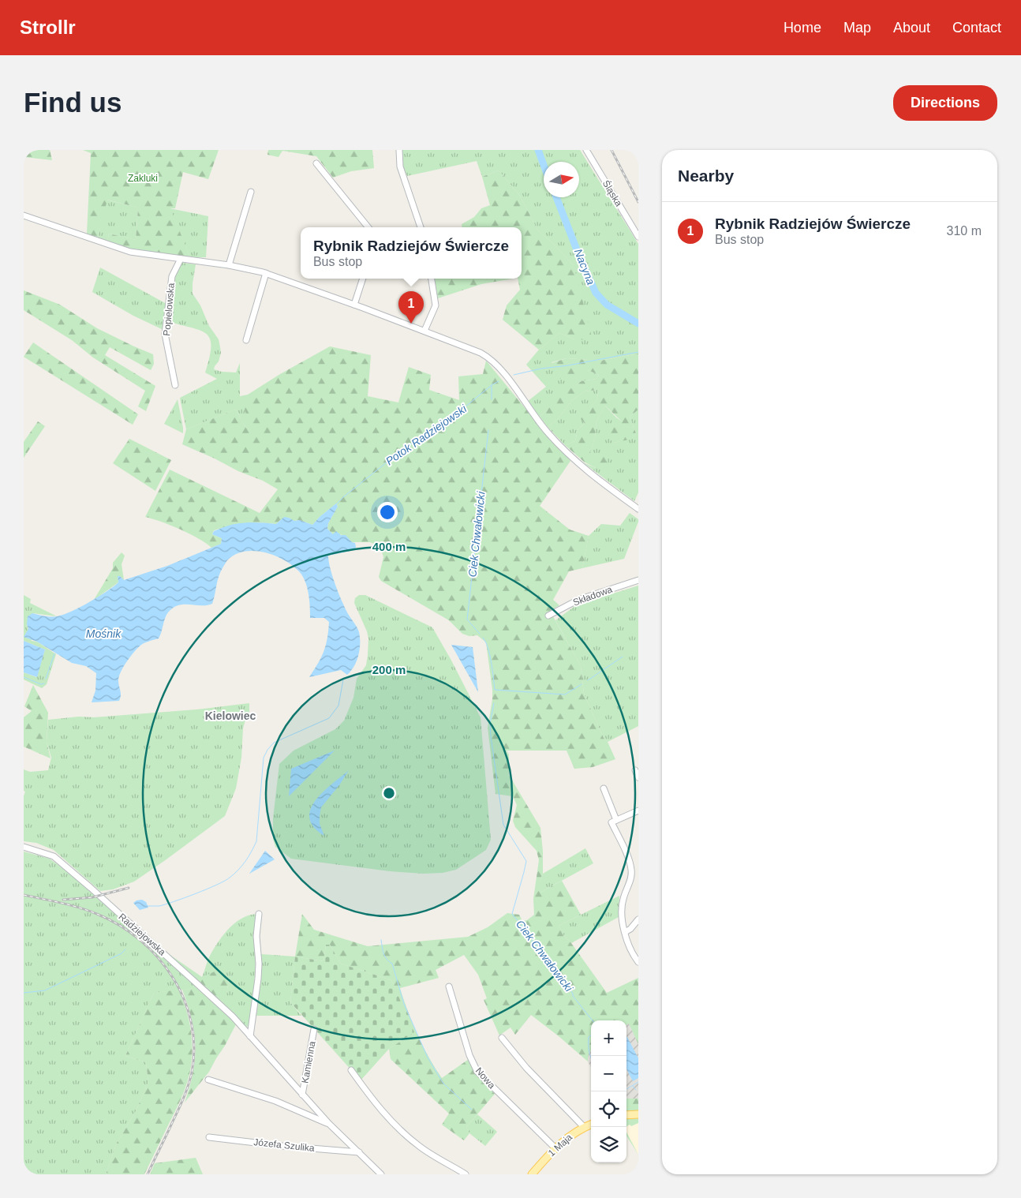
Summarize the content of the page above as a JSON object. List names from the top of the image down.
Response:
{
  "streets": {
    "main road": ["1 Maja"],
    "street": [
      "Śląska",
      "Popielowska",
      "Składowa",
      "Radziejowska",
      "Kamienna",
      "Nowa",
      "Józefa Szulika"
    ]
  },
  "crossings": [
    ["Radziejowska", "Kamienna"],
    ["Nowa", "1 Maja"]
  ],
  "districts": ["Kielowiec"],
  "water": [
    "Nacyna",
    "Potok Radziejowski",
    "Ciek Chwałowicki",
    "Mośnik"
  ],
  "parks": ["Zakluki"],
  "north": "right",
  "page": {
    "header": "Strollr",
    "nav": [
      "Home",
      "Map",
      "About",
      "Contact"
    ],
    "buttons": "Directions",
    "title": "Find us",
    "heading": "Nearby",
    "list": [
      {
        "mark": "1",
        "name": "Rybnik Radziejów Świercze",
        "note": "Bus stop",
        "value": "310 m"
      }
    ],
    "popup": ["Rybnik Radziejów Świercze", "Bus stop"],
    "pins": "1",
    "map_buttons": ["+", "−"]
  },
  "rings": ["400 m", "200 m"]
}
